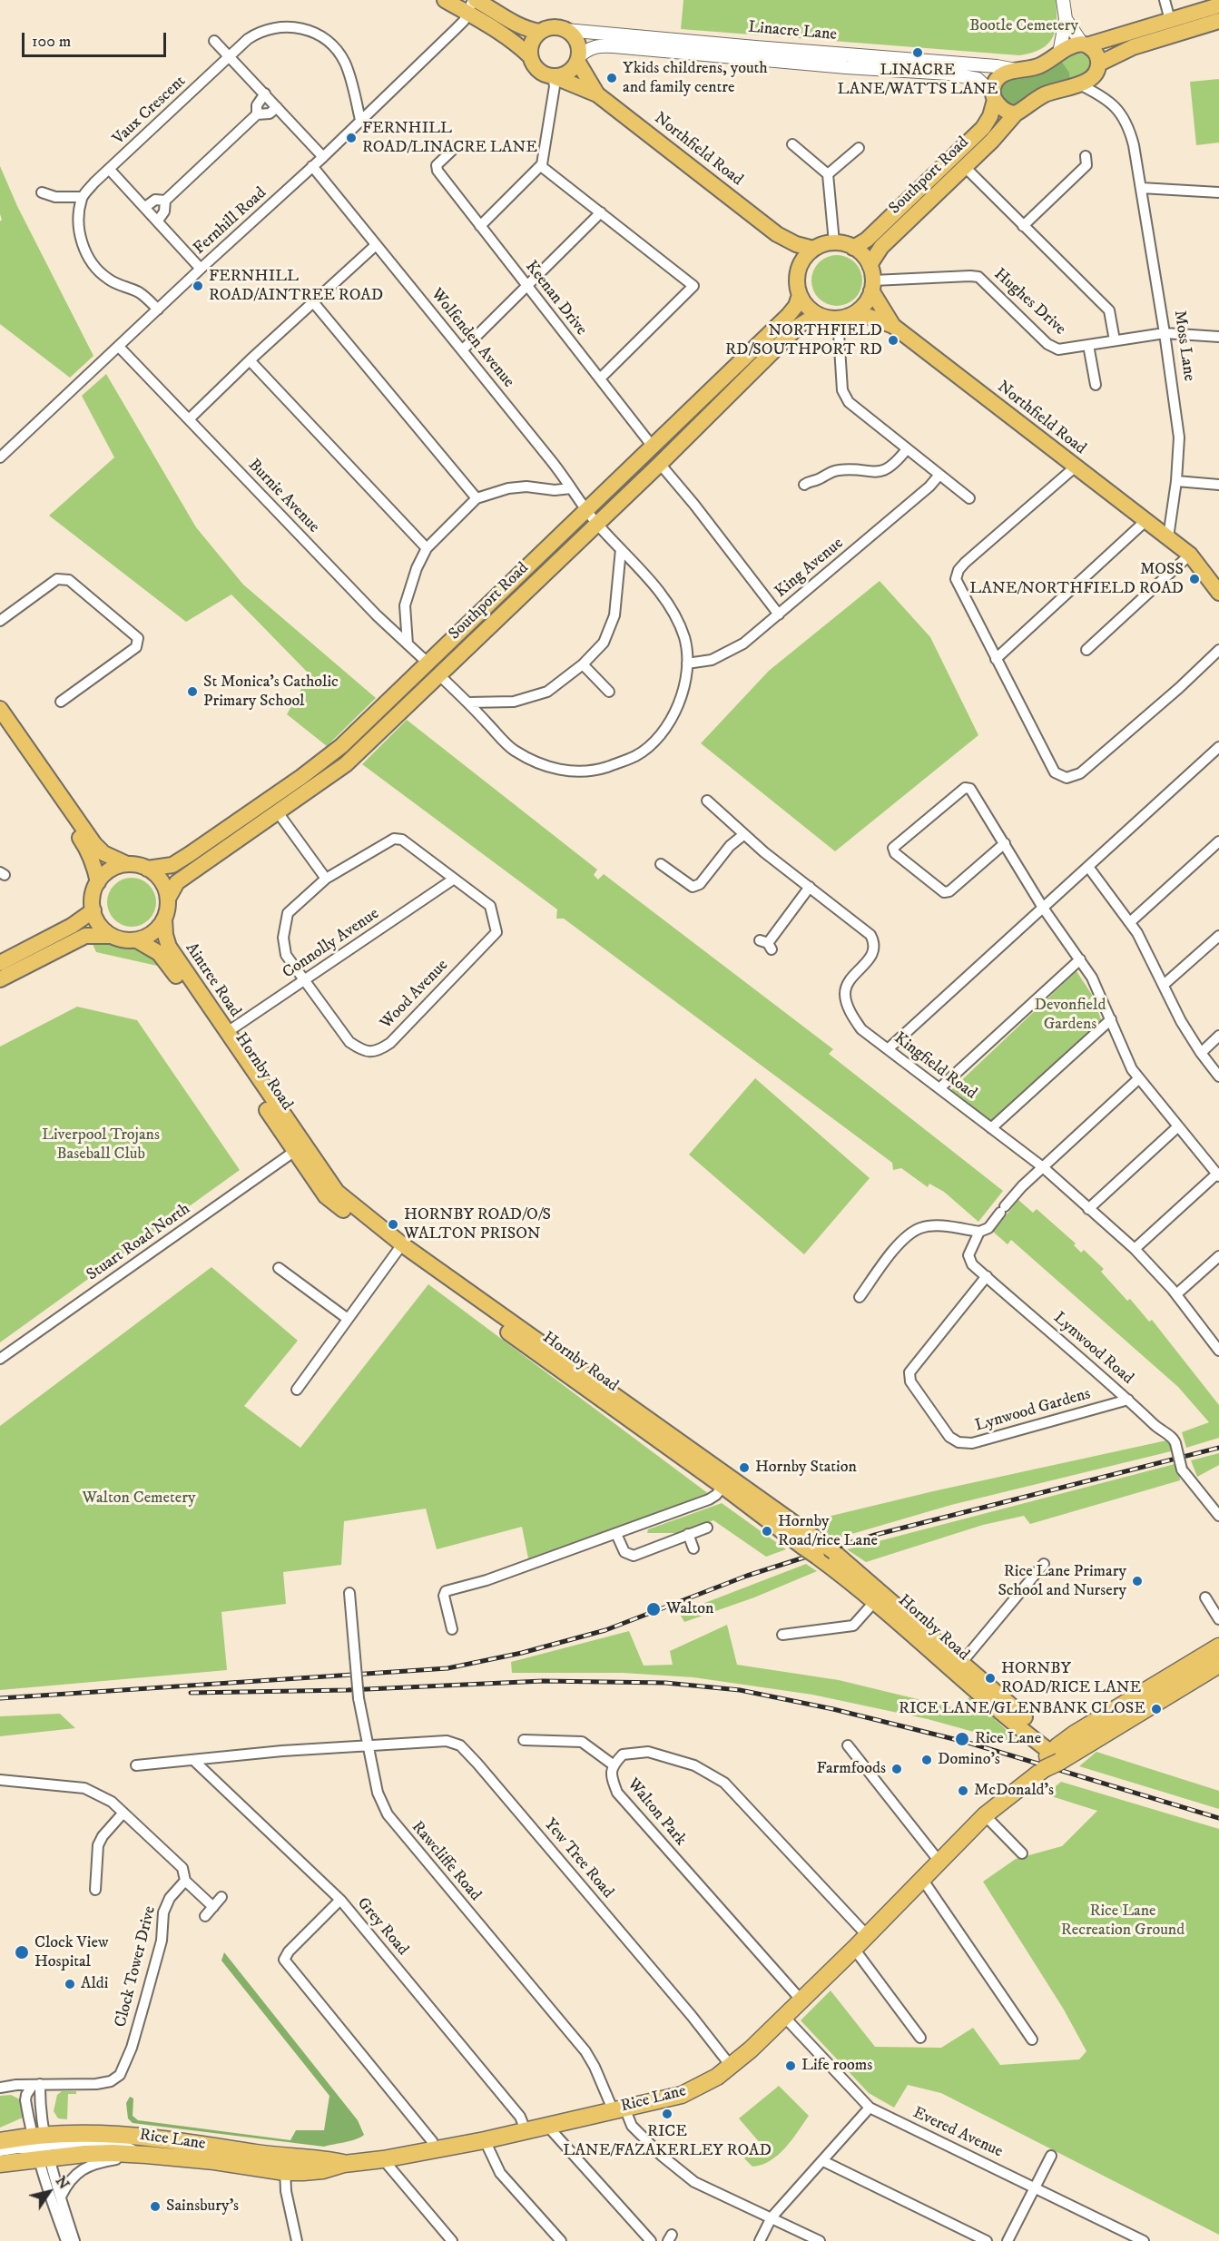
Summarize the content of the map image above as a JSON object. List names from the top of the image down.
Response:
{
  "streets": {
    "highway": ["Rice Lane"],
    "main road": [
      "Northfield Road",
      "Southport Road",
      "Aintree Road",
      "Hornby Road"
    ],
    "street": [
      "Linacre Lane",
      "Vaux Crescent",
      "Fernhill Road",
      "Keenan Drive",
      "Hughes Drive",
      "Wolfenden Avenue",
      "Moss Lane",
      "Burnie Avenue",
      "King Avenue",
      "Connolly Avenue",
      "Wood Avenue",
      "Kingfield Road",
      "Stuart Road North",
      "Lynwood Road",
      "Lynwood Gardens",
      "Walton Park",
      "Yew Tree Road",
      "Rawcliffe Road",
      "Grey Road",
      "Clock Tower Drive",
      "Evered Avenue"
    ]
  },
  "crossings": [
    ["Linacre Lane", "Northfield Road"],
    ["Linacre Lane", "Southport Road"],
    ["Vaux Crescent", "Fernhill Road"],
    ["Northfield Road", "Southport Road"],
    ["Northfield Road", "Hughes Drive"],
    ["Northfield Road", "Moss Lane"],
    ["Southport Road", "Keenan Drive"],
    ["Southport Road", "Hughes Drive"],
    ["Southport Road", "Wolfenden Avenue"],
    ["Southport Road", "Moss Lane"],
    ["Southport Road", "Burnie Avenue"],
    ["Southport Road", "Aintree Road"],
    ["Southport Road", "Hornby Road"],
    ["Fernhill Road", "Wolfenden Avenue"],
    ["Fernhill Road", "Burnie Avenue"],
    ["Hughes Drive", "Moss Lane"],
    ["Wolfenden Avenue", "Burnie Avenue"],
    ["Wolfenden Avenue", "King Avenue"],
    ["Burnie Avenue", "King Avenue"],
    ["Connolly Avenue", "Aintree Road"],
    ["Connolly Avenue", "Wood Avenue"],
    ["Aintree Road", "Hornby Road"],
    ["Kingfield Road", "Lynwood Road"],
    ["Hornby Road", "Stuart Road North"],
    ["Hornby Road", "Rice Lane"],
    ["Lynwood Road", "Lynwood Gardens"],
    ["Walton Park", "Rice Lane"],
    ["Yew Tree Road", "Rawcliffe Road"],
    ["Yew Tree Road", "Grey Road"],
    ["Yew Tree Road", "Rice Lane"],
    ["Rawcliffe Road", "Rice Lane"],
    ["Grey Road", "Rice Lane"],
    ["Rice Lane", "Evered Avenue"]
  ],
  "parks": [
    "Bootle Cemetery",
    "Devonfield Gardens",
    "Liverpool Trojans Baseball Club",
    "Walton Cemetery",
    "Rice Lane Recreation Ground"
  ],
  "places": [
    "LINACRE LANE/WATTS LANE",
    "Ykids childrens, youth and family centre",
    "FERNHILL ROAD/LINACRE LANE",
    "FERNHILL ROAD/AINTREE ROAD",
    "NORTHFIELD RD/SOUTHPORT RD",
    "MOSS LANE/NORTHFIELD ROAD",
    "St Monica's Catholic Primary School",
    "HORNBY ROAD/O/S WALTON PRISON",
    "Hornby Station",
    "Hornby Road/rice Lane",
    "Rice Lane Primary School and Nursery",
    "Walton",
    "HORNBY ROAD/RICE LANE",
    "RICE LANE/GLENBANK CLOSE",
    "Rice Lane",
    "Domino's",
    "Farmfoods",
    "McDonald's",
    "Clock View Hospital",
    "Aldi",
    "Life rooms",
    "RICE LANE/FAZAKERLEY ROAD",
    "Sainsbury's"
  ],
  "scale_bar": "100 m",
  "north": "top right"
}
